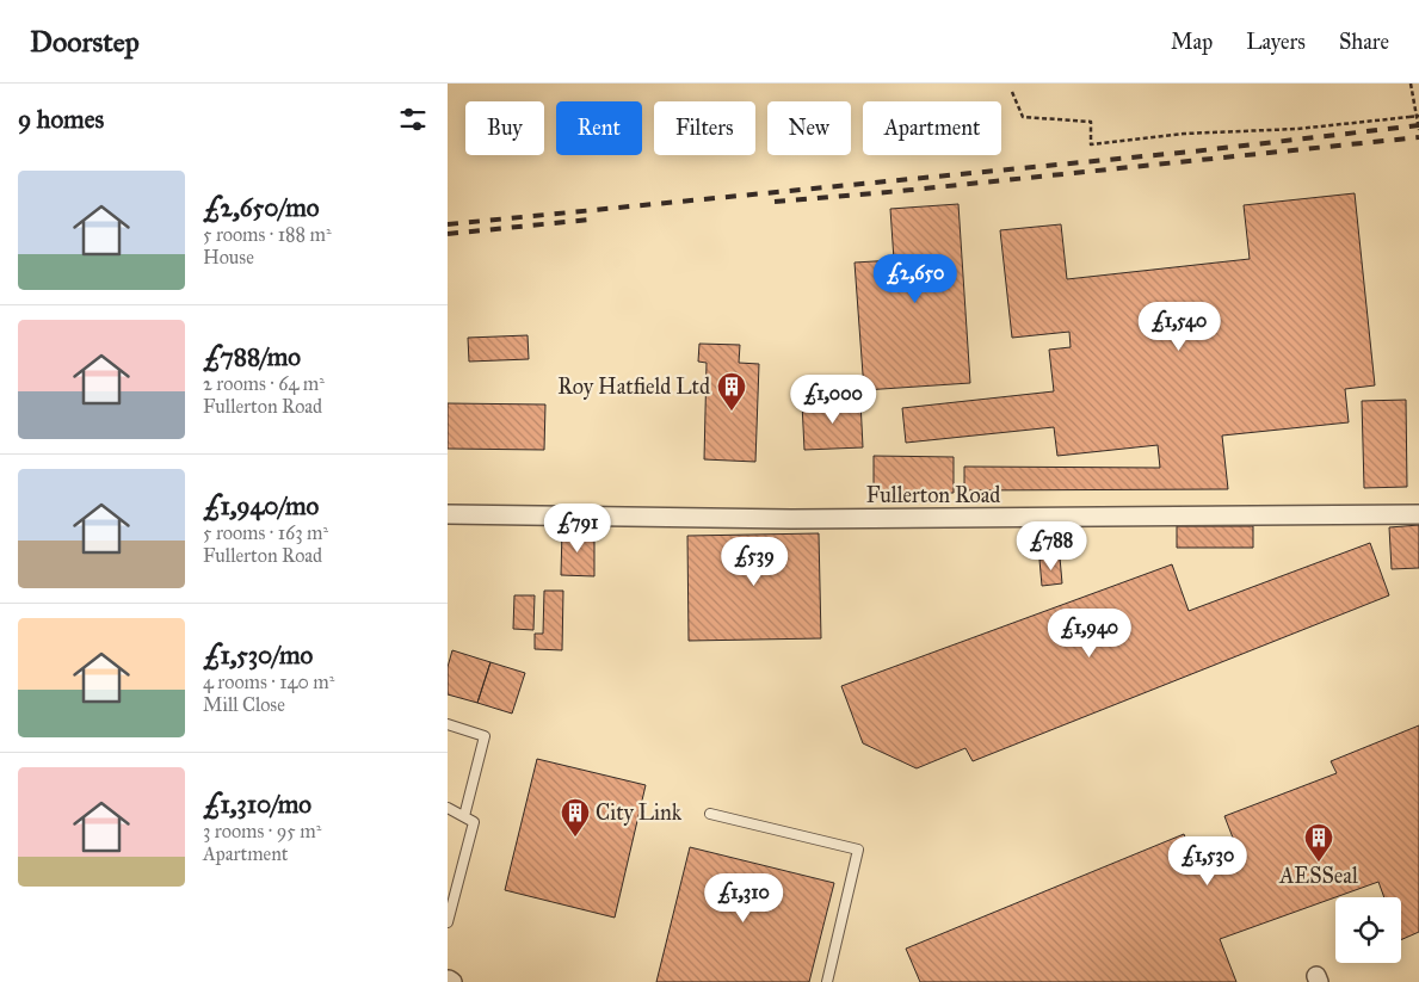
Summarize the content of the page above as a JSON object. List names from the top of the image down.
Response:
{
  "streets": {
    "street": ["Fullerton Road"]
  },
  "places": {
    "building": ["Roy Hatfield Ltd", "City Link", "AESSeal"]
  },
  "page": {
    "header": "Doorstep",
    "nav": ["Map", "Layers", "Share"],
    "heading": "9 homes",
    "chip": [
      "Buy",
      "Rent",
      "Filters",
      "New",
      "Apartment"
    ],
    "list": [
      {
        "name": "£2,650/mo",
        "note": "5 rooms · 188 m² · House"
      },
      {
        "name": "£788/mo",
        "note": "2 rooms · 64 m² · Fullerton Road"
      },
      {
        "name": "£1,940/mo",
        "note": "5 rooms · 163 m² · Fullerton Road"
      },
      {
        "name": "£1,530/mo",
        "note": "4 rooms · 140 m² · Mill Close"
      },
      {
        "name": "£1,310/mo",
        "note": "3 rooms · 95 m² · Apartment"
      }
    ],
    "price": [
      "£2,650",
      "£1,540",
      "£1,000",
      "£791",
      "£788",
      "£539",
      "£1,940",
      "£1,530",
      "£1,310"
    ]
  }
}
